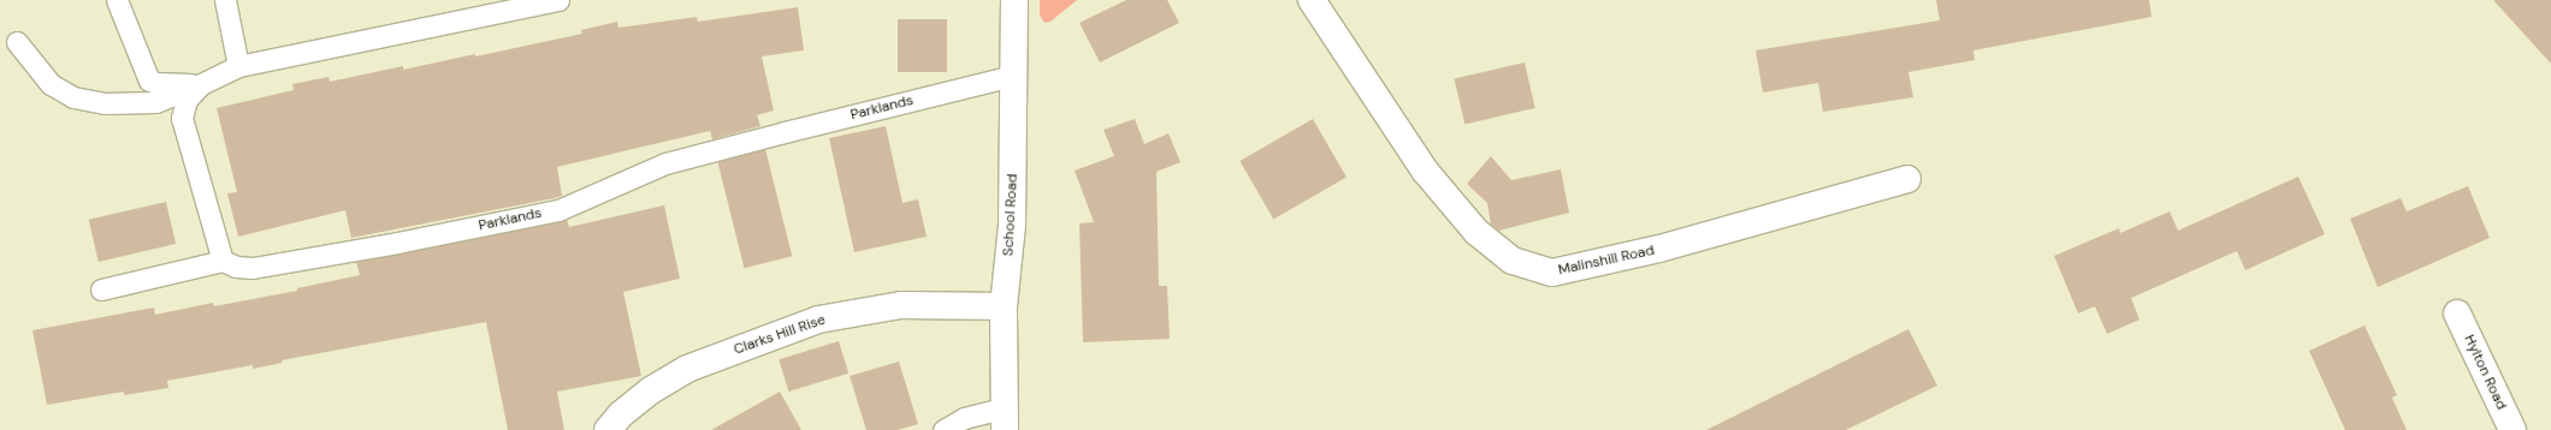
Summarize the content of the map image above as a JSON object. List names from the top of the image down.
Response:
{
  "streets": {
    "street": [
      "School Road",
      "Malinshill Road",
      "Clarks Hill Rise",
      "Hylton Road"
    ],
    "lane": ["Parklands"]
  },
  "crossings": [
    ["Parklands", "School Road"],
    ["School Road", "Clarks Hill Rise"]
  ]
}
